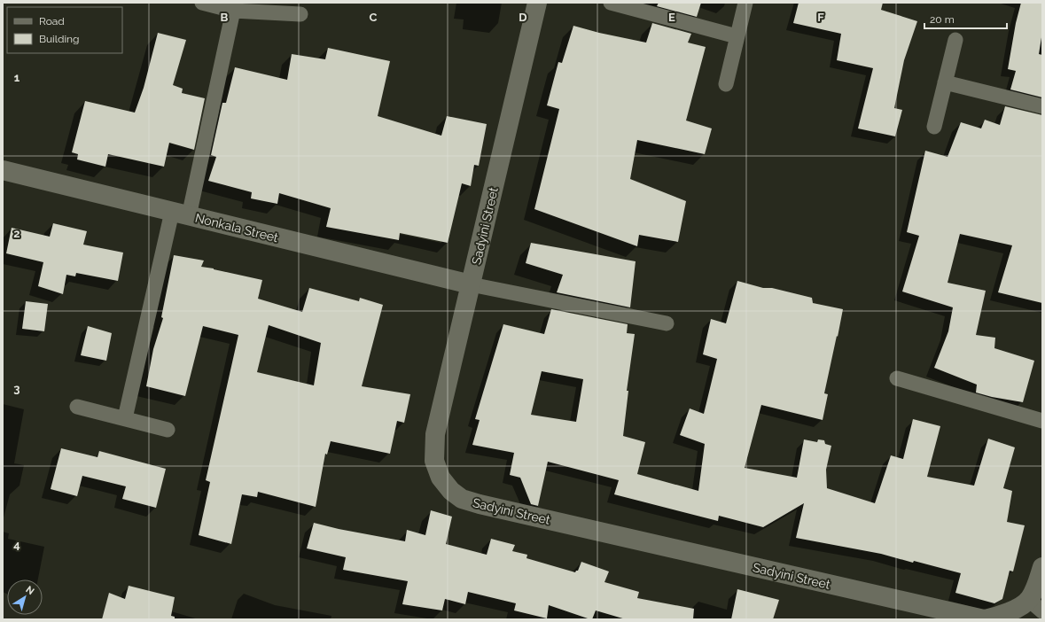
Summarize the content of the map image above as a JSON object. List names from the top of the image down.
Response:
{
  "streets": {
    "street": ["Sadyini Street", "Nonkala Street"]
  },
  "crossings": [
    ["Sadyini Street", "Nonkala Street"]
  ],
  "legend": ["Road", "Building"],
  "scale_bar": "20 m",
  "north": "top right",
  "grid": {
    "columns": [
      "B",
      "C",
      "D",
      "E",
      "F"
    ],
    "rows": [
      "1",
      "2",
      "3",
      "4"
    ]
  }
}
